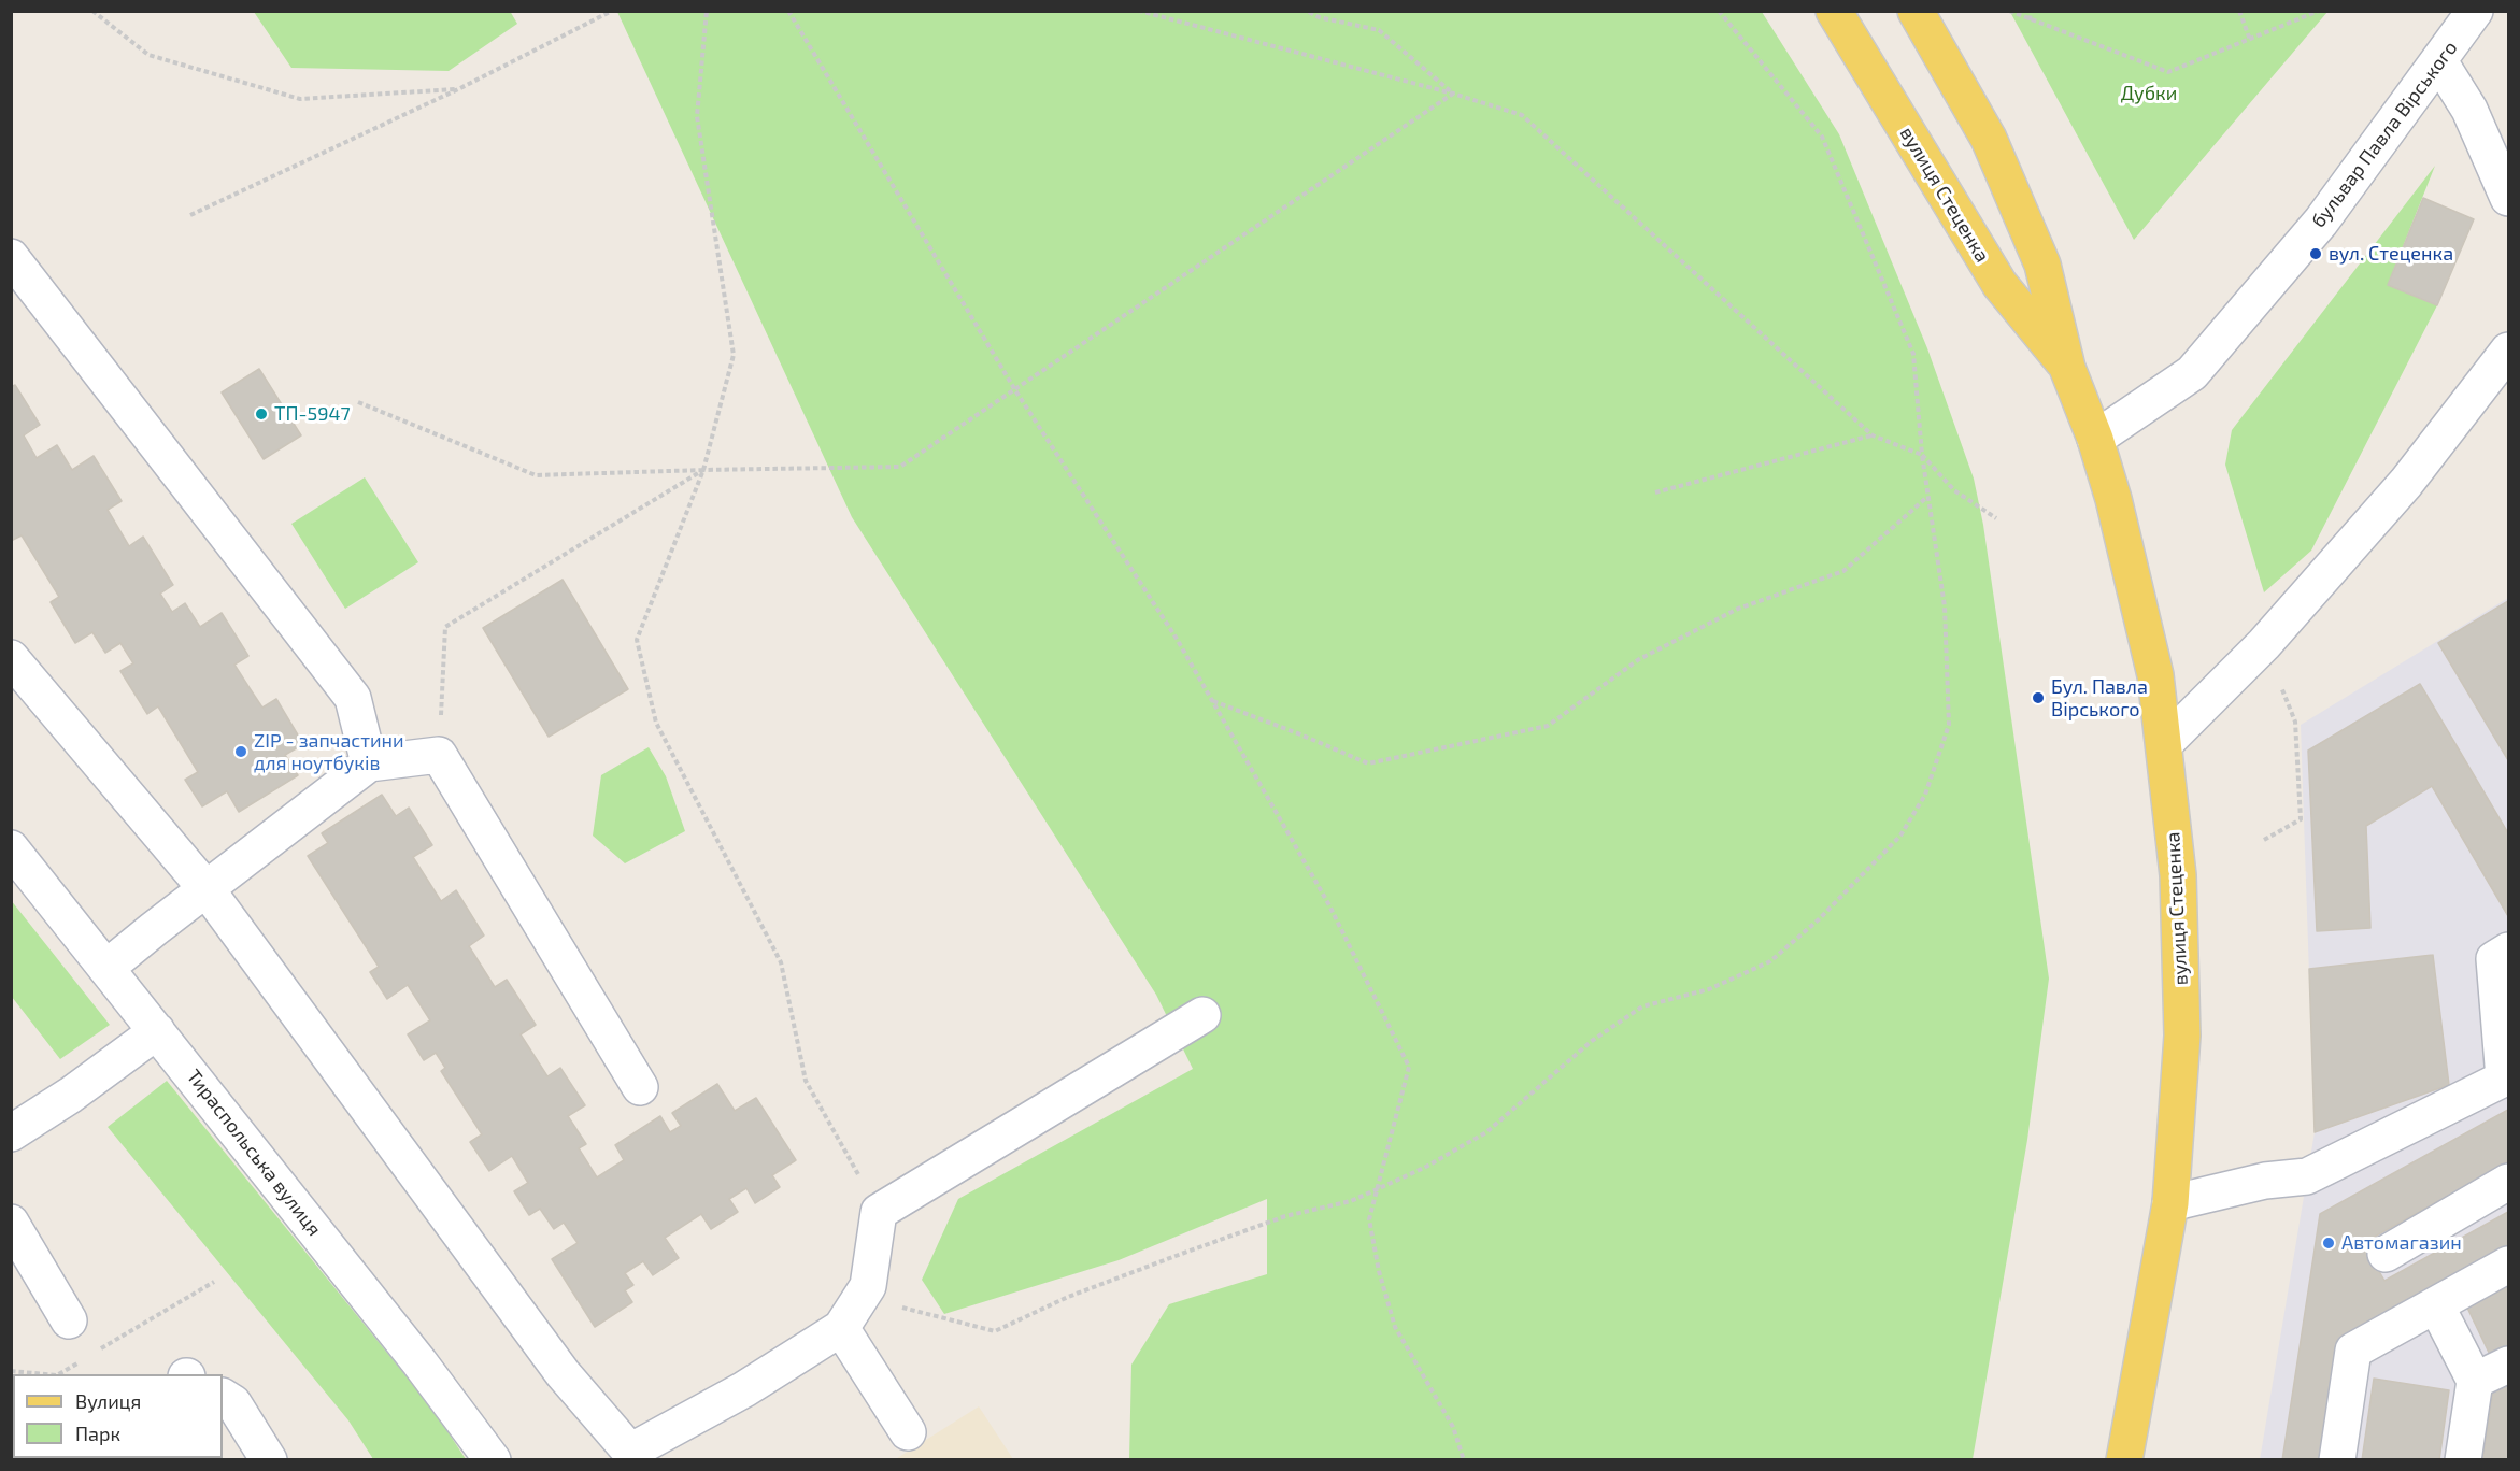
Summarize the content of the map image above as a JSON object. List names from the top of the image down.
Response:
{
  "streets": {
    "main road": ["вулиця Стеценка"],
    "street": ["бульвар Павла Вірського", "Тираспольська вулиця"]
  },
  "crossings": [
    ["бульвар Павла Вірського", "вулиця Стеценка"]
  ],
  "parks": ["Дубки"],
  "places": [
    "вул. Стеценка",
    "ТП-5947",
    "Бул. Павла Вірського",
    "ZIP - запчастини для ноутбуків",
    "Автомагазин"
  ],
  "legend": ["Вулиця", "Парк"]
}
